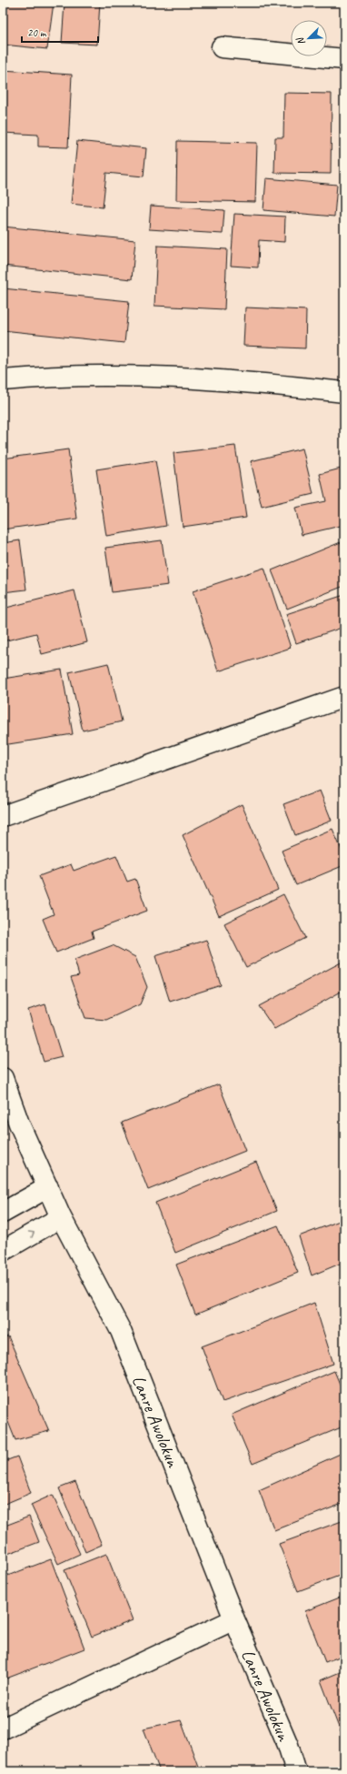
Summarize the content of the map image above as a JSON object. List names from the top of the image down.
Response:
{
  "streets": {
    "street": ["Lanre Awolokun"]
  },
  "scale_bar": "20 m",
  "north": "bottom left"
}
